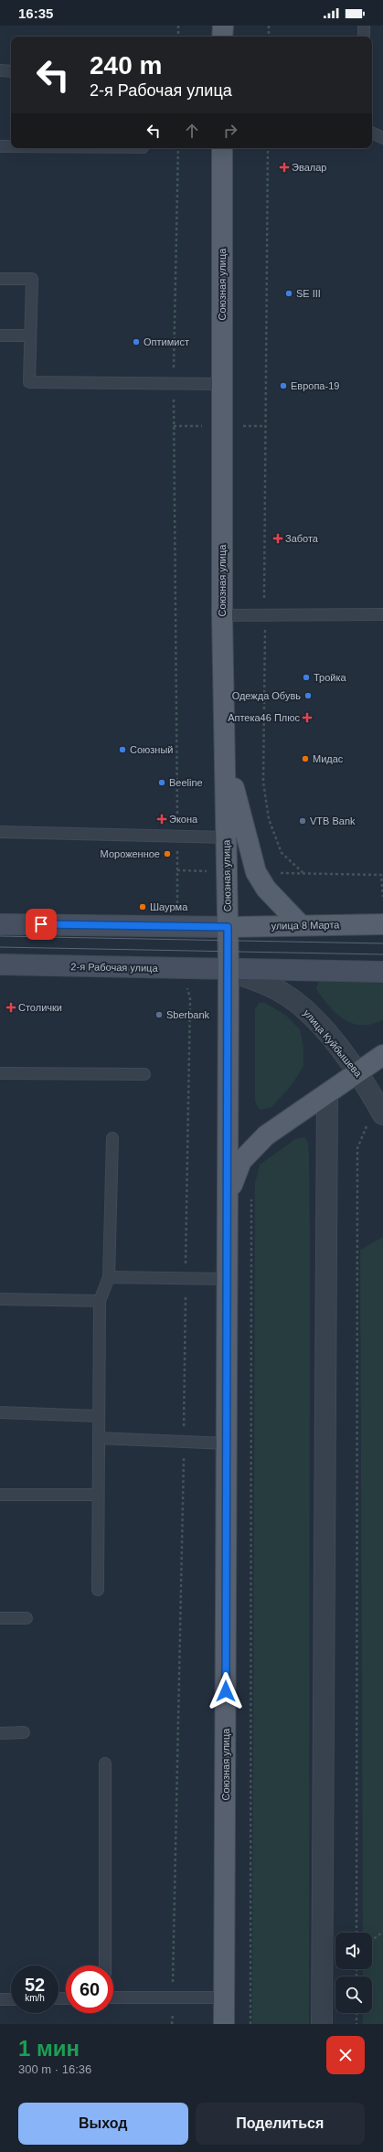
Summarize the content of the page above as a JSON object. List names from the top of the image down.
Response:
{
  "streets": {
    "main road": ["Союзная улица", "улица 8 Марта", "2-я Рабочая улица"],
    "street": ["улица Куйбышева"]
  },
  "crossings": [
    ["Союзная улица", "улица 8 Марта"],
    ["Союзная улица", "2-я Рабочая улица"],
    ["Союзная улица", "улица Куйбышева"],
    ["2-я Рабочая улица", "улица Куйбышева"]
  ],
  "places": {
    "health": [
      "Эвалар",
      "Забота",
      "Аптека46 Плюс",
      "Экона",
      "Столички"
    ],
    "other": [
      "SE III",
      "Оптимист",
      "Европа-19",
      "Тройка",
      "Одежда Обувь",
      "Союзный",
      "Мидас",
      "Beeline",
      "VTB Bank",
      "Мороженное",
      "Шаурма",
      "Sberbank"
    ]
  },
  "page": {
    "status": "16:35",
    "turn": ["240 m", "2-я Рабочая улица"],
    "speed": "52 km/h",
    "limit": "60",
    "heading": ["1 мин", "300 m · 16:36"],
    "buttons": ["Выход", "Поделиться"]
  }
}
